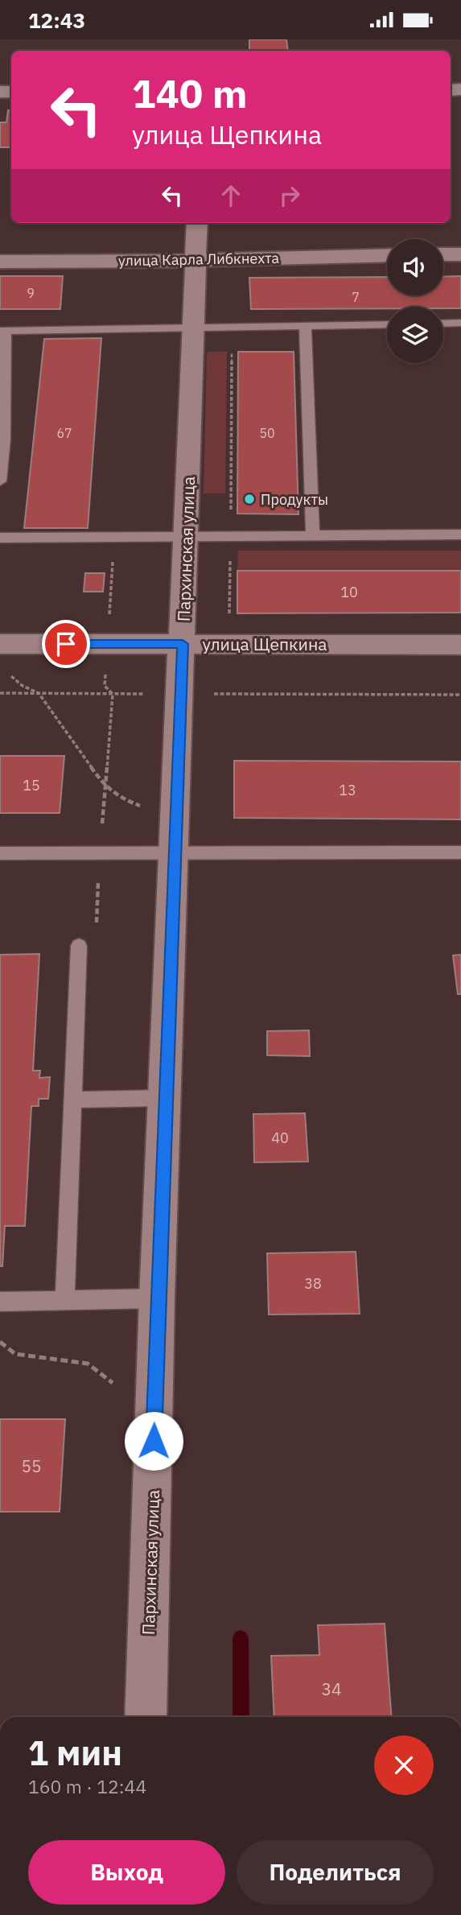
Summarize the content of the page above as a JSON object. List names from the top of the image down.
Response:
{
  "streets": {
    "street": ["улица Карла Либкнехта", "Пархинская улица", "улица Щепкина"]
  },
  "crossings": [
    ["улица Карла Либкнехта", "Пархинская улица"],
    ["Пархинская улица", "улица Щепкина"]
  ],
  "places": ["Продукты"],
  "house_numbers": [
    "9",
    "7",
    "67",
    "50",
    "10",
    "15",
    "13",
    "40",
    "38",
    "55",
    "34"
  ],
  "page": {
    "status": "12:43",
    "turn": ["140 m", "улица Щепкина"],
    "heading": ["1 мин", "160 m · 12:44"],
    "buttons": ["Выход", "Поделиться"]
  }
}
